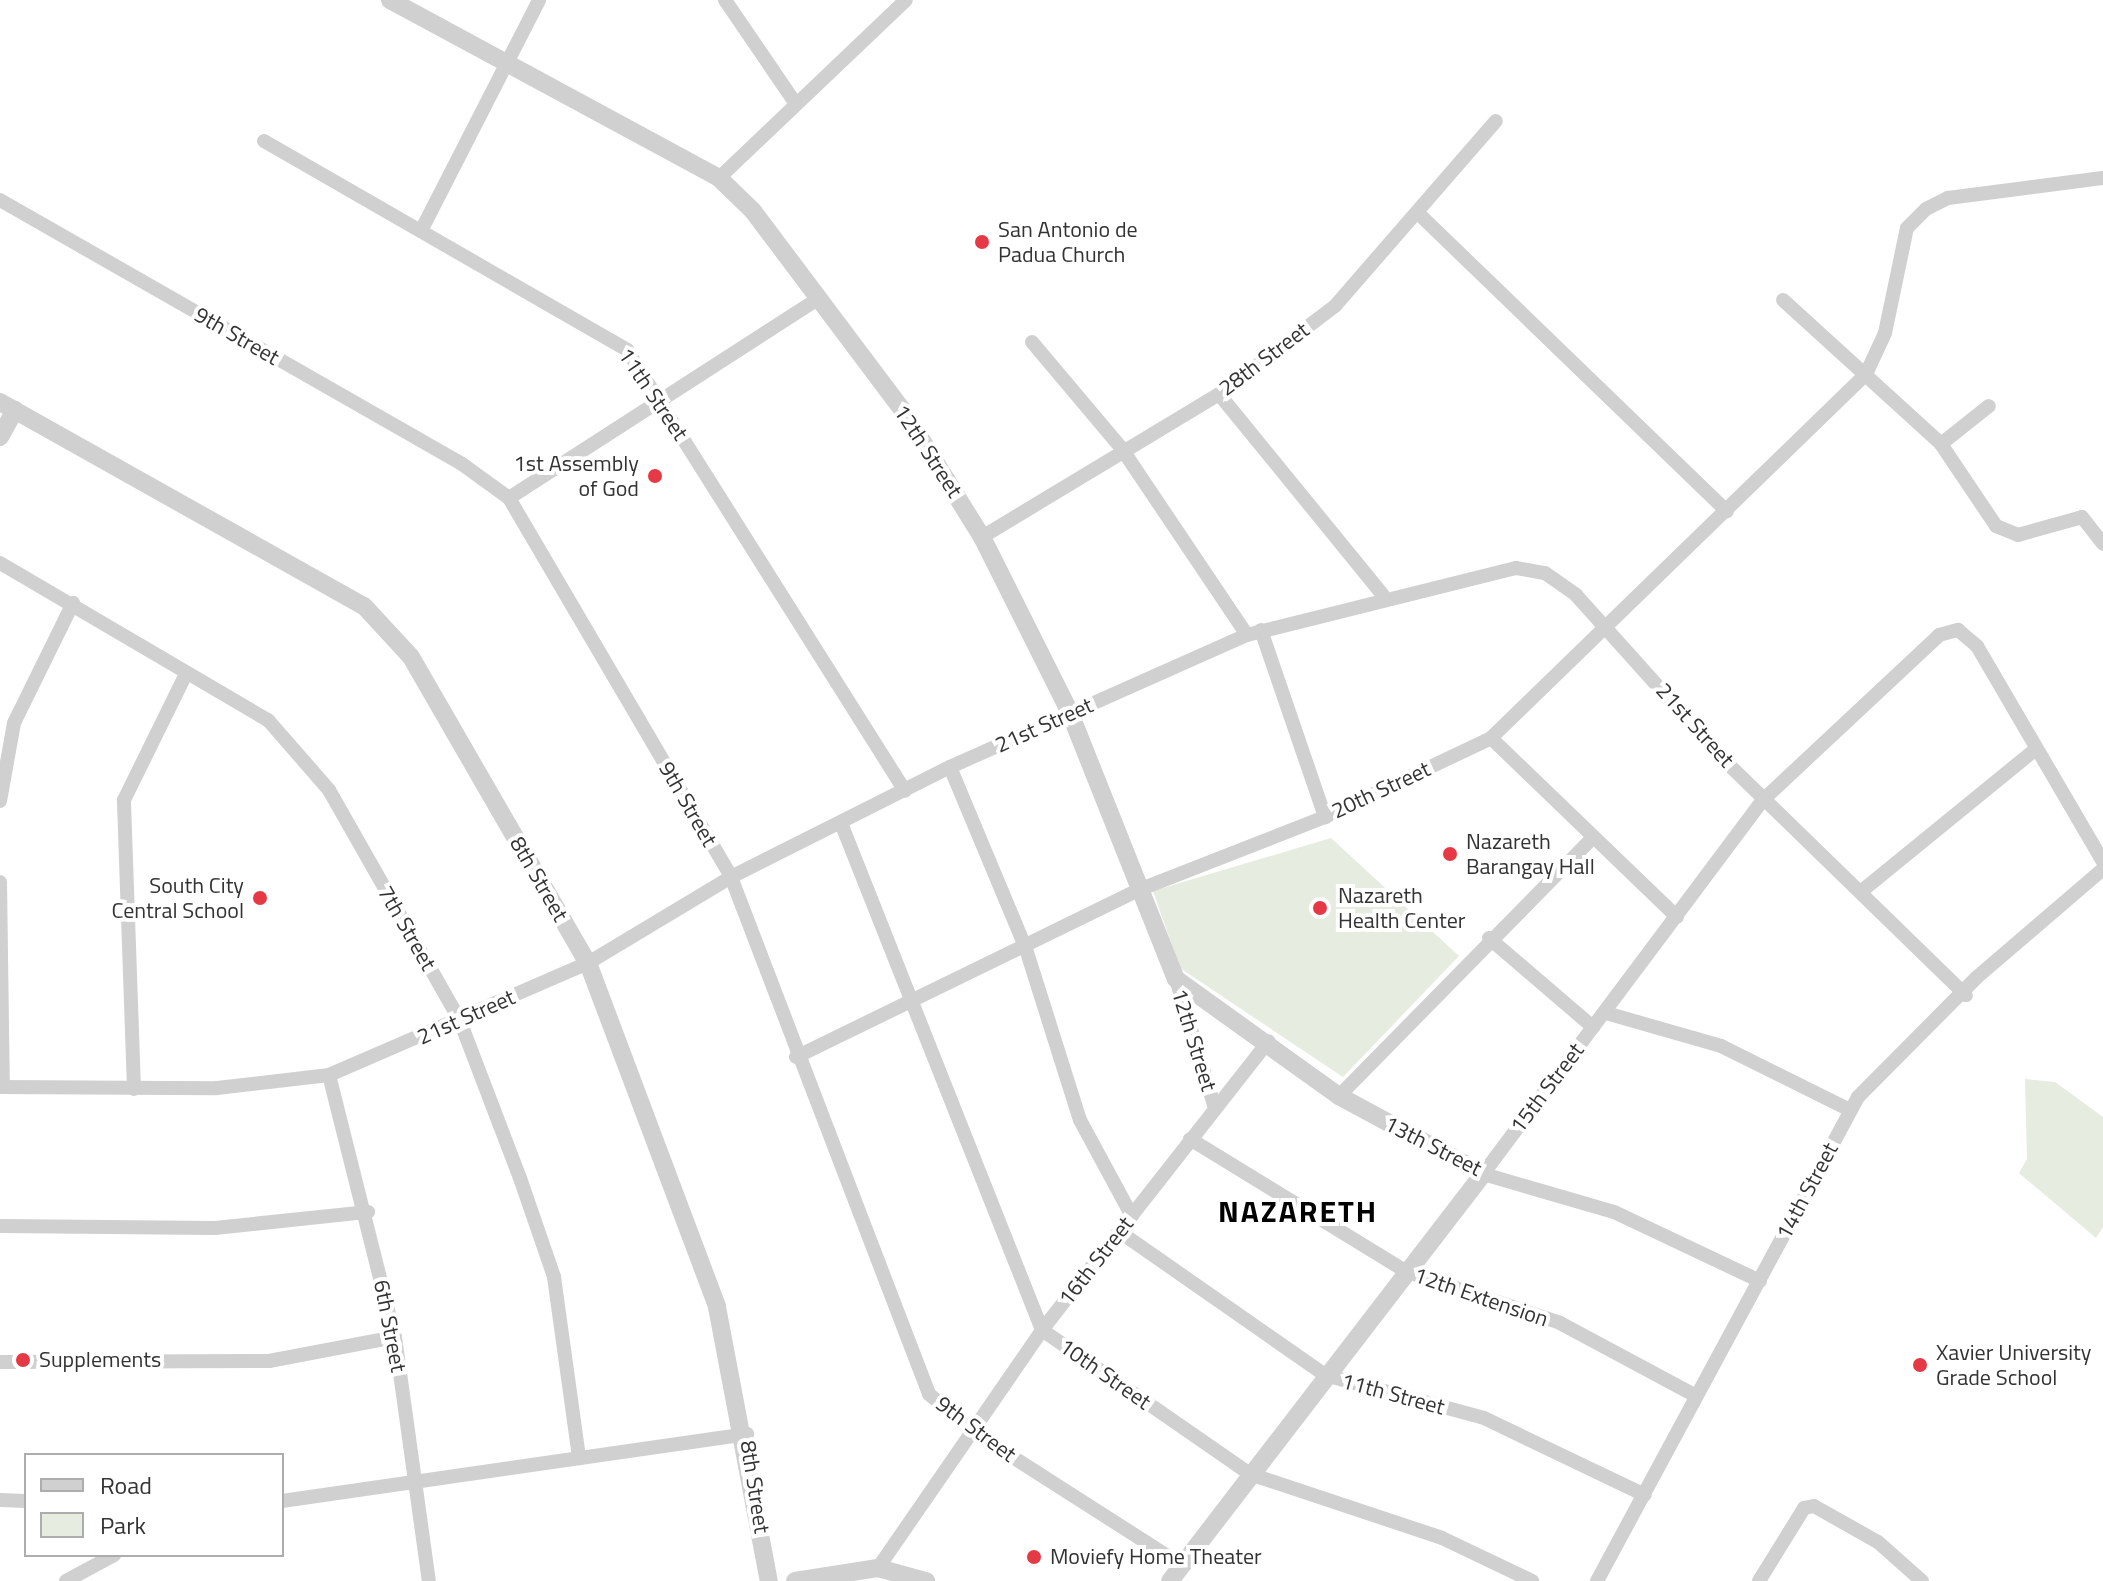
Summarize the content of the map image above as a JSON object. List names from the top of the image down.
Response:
{
  "streets": {
    "street": [
      "9th Street",
      "28th Street",
      "11th Street",
      "12th Street",
      "21st Street",
      "20th Street",
      "8th Street",
      "7th Street",
      "15th Street",
      "13th Street",
      "14th Street",
      "16th Street",
      "12th Extension",
      "6th Street",
      "10th Street"
    ]
  },
  "crossings": [
    ["9th Street", "21st Street"],
    ["9th Street", "20th Street"],
    ["9th Street", "15th Street"],
    ["9th Street", "16th Street"],
    ["28th Street", "12th Street"],
    ["11th Street", "21st Street"],
    ["11th Street", "15th Street"],
    ["11th Street", "14th Street"],
    ["11th Street", "16th Street"],
    ["12th Street", "21st Street"],
    ["12th Street", "20th Street"],
    ["12th Street", "13th Street"],
    ["12th Street", "16th Street"],
    ["21st Street", "20th Street"],
    ["21st Street", "8th Street"],
    ["21st Street", "7th Street"],
    ["21st Street", "15th Street"],
    ["21st Street", "14th Street"],
    ["21st Street", "6th Street"],
    ["21st Street", "10th Street"],
    ["20th Street", "10th Street"],
    ["15th Street", "13th Street"],
    ["15th Street", "12th Extension"],
    ["15th Street", "10th Street"],
    ["13th Street", "14th Street"],
    ["13th Street", "16th Street"],
    ["14th Street", "12th Extension"],
    ["16th Street", "12th Extension"],
    ["16th Street", "10th Street"]
  ],
  "districts": ["NAZARETH"],
  "places": [
    "San Antonio de Padua Church",
    "1st Assembly of God",
    "Nazareth Barangay Hall",
    "South City Central School",
    "Nazareth Health Center",
    "Supplements",
    "Xavier University Grade School",
    "Moviefy Home Theater"
  ],
  "legend": ["Road", "Park"]
}
